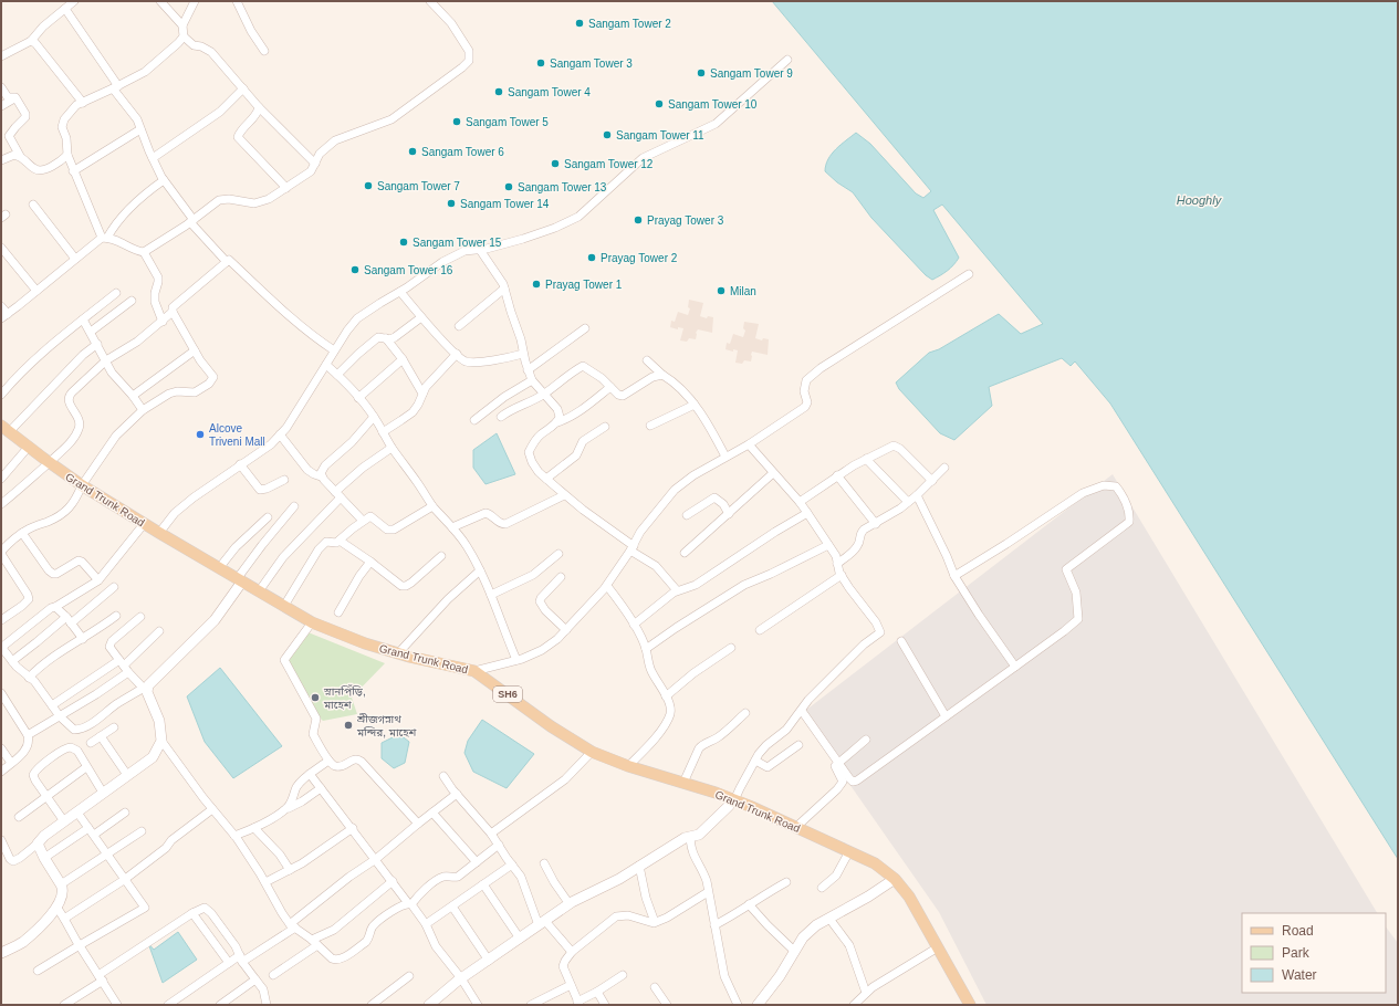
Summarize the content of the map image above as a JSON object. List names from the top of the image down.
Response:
{
  "streets": {
    "main road": ["Grand Trunk Road", "SH6"]
  },
  "water": ["Hooghly"],
  "places": [
    "Sangam Tower 2",
    "Sangam Tower 3",
    "Sangam Tower 9",
    "Sangam Tower 4",
    "Sangam Tower 10",
    "Sangam Tower 5",
    "Sangam Tower 11",
    "Sangam Tower 6",
    "Sangam Tower 12",
    "Sangam Tower 7",
    "Sangam Tower 13",
    "Sangam Tower 14",
    "Prayag Tower 3",
    "Sangam Tower 15",
    "Prayag Tower 2",
    "Sangam Tower 16",
    "Prayag Tower 1",
    "Milan",
    "Alcove Triveni Mall",
    "স্নানপিঁড়ি, মাহেশ",
    "শ্রীজগন্নাথ মন্দির, মাহেশ"
  ],
  "legend": ["Road", "Park", "Water"]
}
